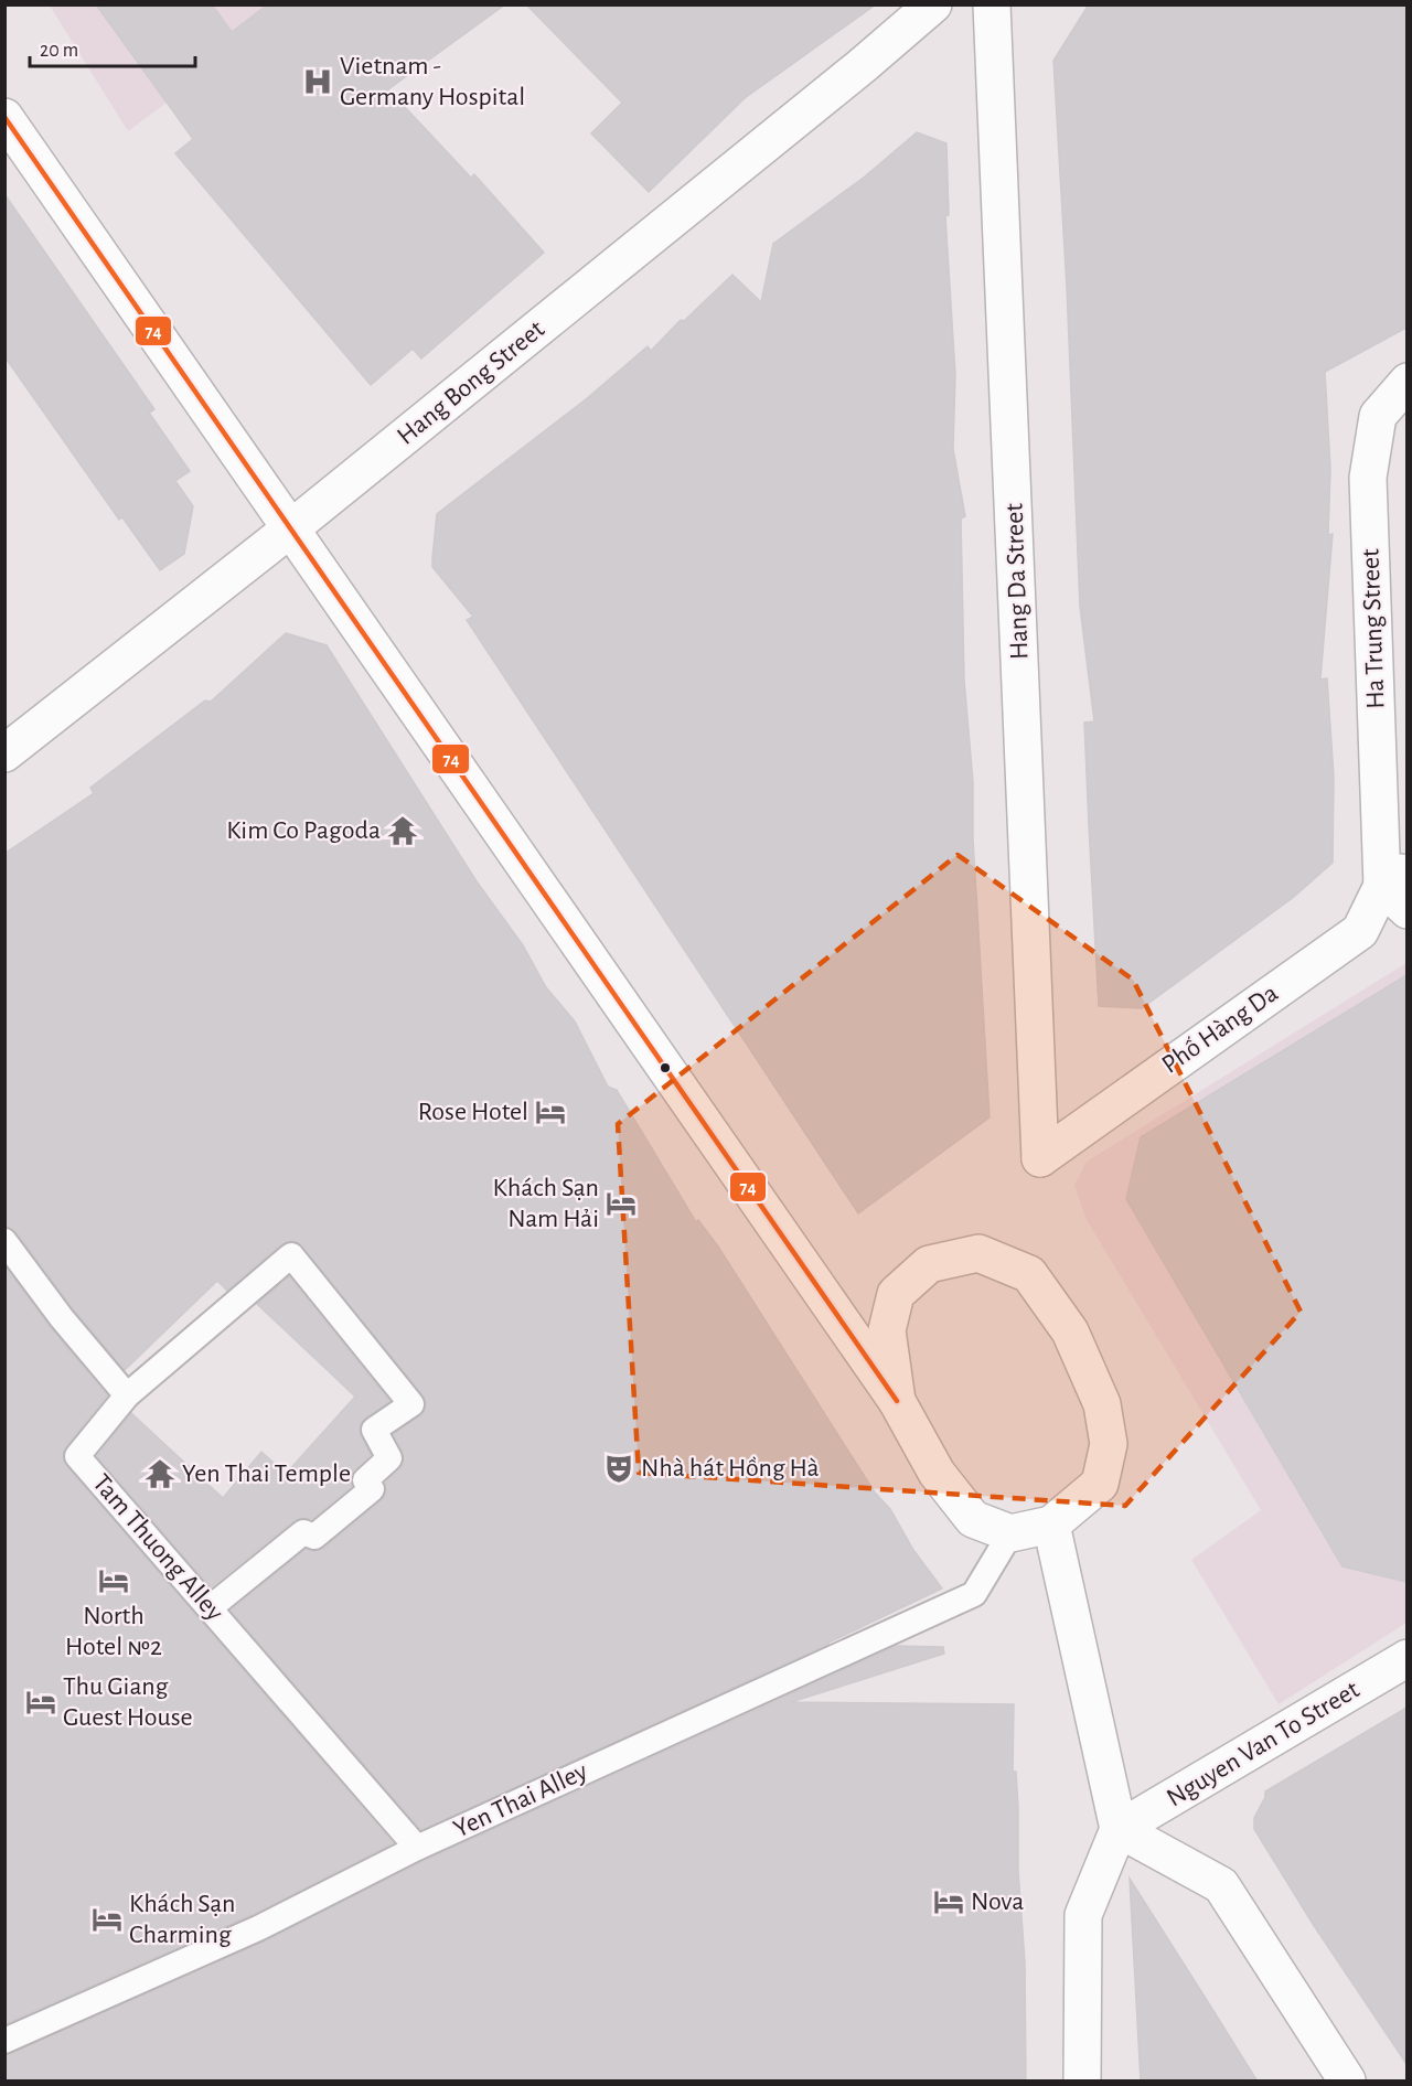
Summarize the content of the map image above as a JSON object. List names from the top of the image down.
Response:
{
  "streets": {
    "street": [
      "Hang Bong Street",
      "Hang Da Street",
      "Ha Trung Street",
      "Phố Hàng Da",
      "Nguyen Van To Street"
    ],
    "lane": ["Tam Thuong Alley", "Yen Thai Alley"]
  },
  "crossings": [
    ["Hang Da Street", "Phố Hàng Da"],
    ["Ha Trung Street", "Phố Hàng Da"],
    ["Tam Thuong Alley", "Yen Thai Alley"]
  ],
  "places": {
    "hospital": ["Vietnam - Germany Hospital"],
    "temple": ["Kim Co Pagoda", "Yen Thai Temple"],
    "hotel": [
      "Rose Hotel",
      "Khách Sạn Nam Hải",
      "North Hotel №2",
      "Thu Giang Guest House",
      "Nova",
      "Khách Sạn Charming"
    ],
    "theatre": ["Nhà hát Hồng Hà"]
  },
  "lines": ["transit line 74"],
  "scale_bar": "20 m"
}
